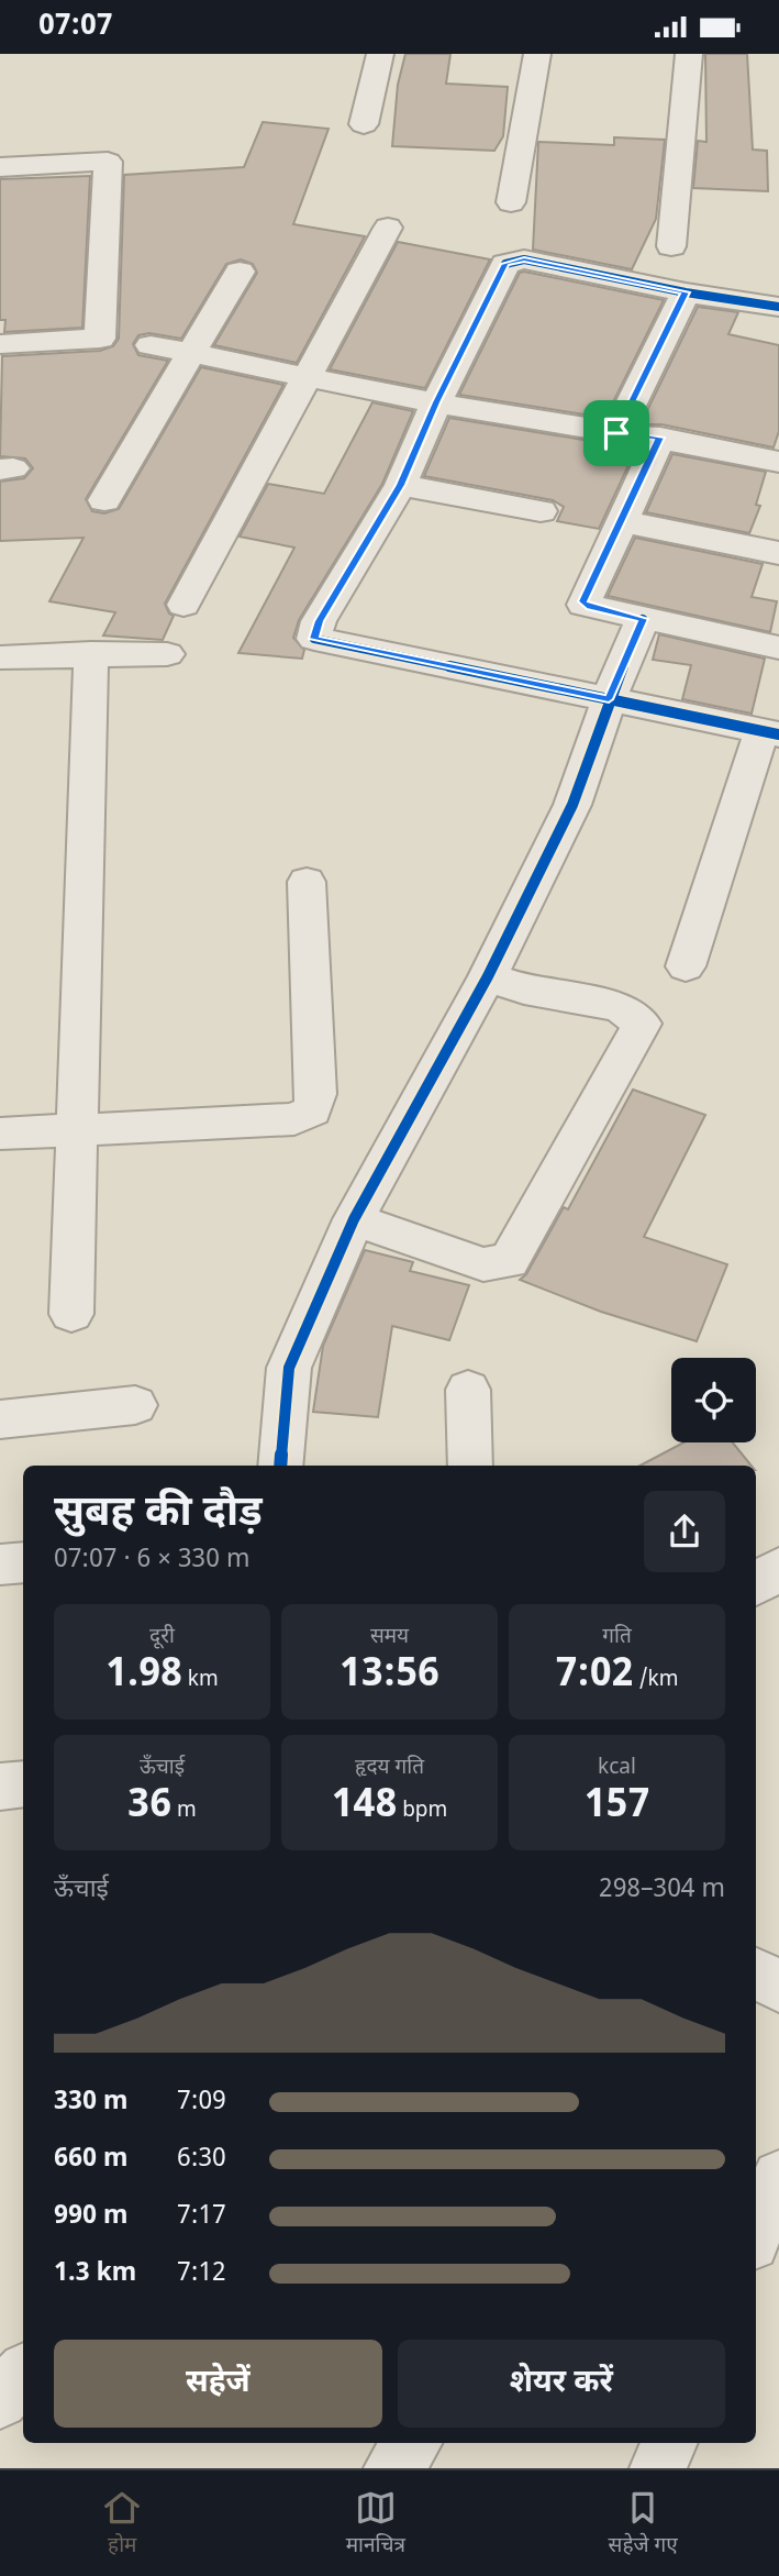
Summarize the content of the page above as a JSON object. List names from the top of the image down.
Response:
{
  "page": {
    "status": "07:07",
    "heading": ["सुबह की दौड़", "07:07 · 6 × 330 m"],
    "stats": [
      ["दूरी", "1.98 km"],
      ["समय", "13:56"],
      ["गति", "7:02 /km"],
      ["ऊँचाई", "36 m"],
      ["हृदय गति", "148 bpm"],
      ["kcal", "157"]
    ],
    "chart": ["ऊँचाई", "298–304 m"],
    "list": [
      {
        "name": "330 m",
        "note": "7:09"
      },
      {
        "name": "660 m",
        "note": "6:30"
      },
      {
        "name": "990 m",
        "note": "7:17"
      },
      {
        "name": "1.3 km",
        "note": "7:12"
      }
    ],
    "buttons": ["सहेजें", "शेयर करें"],
    "tabs": ["होम", "मानचित्र", "सहेजे गए"]
  }
}
